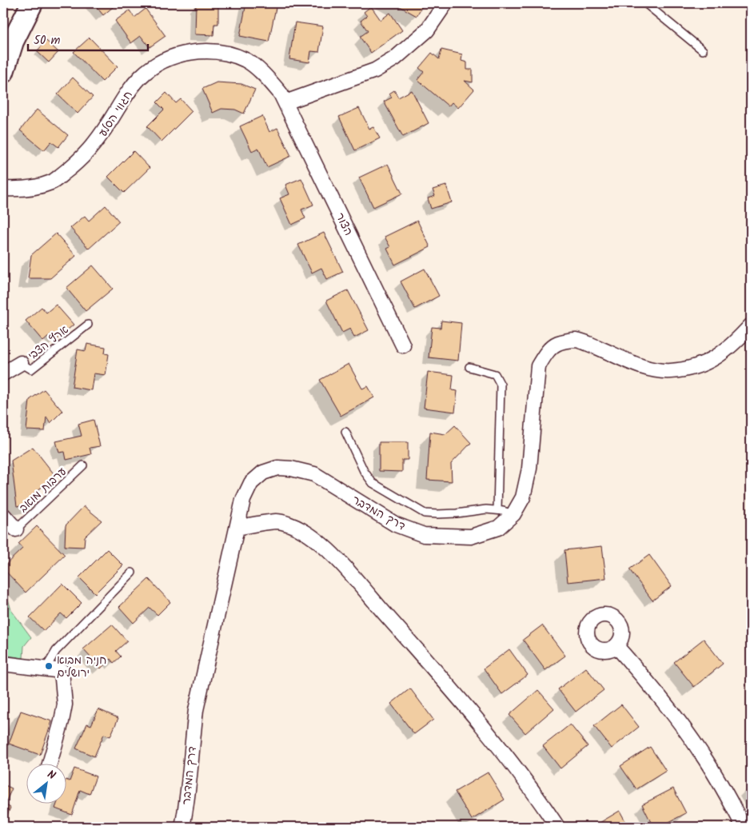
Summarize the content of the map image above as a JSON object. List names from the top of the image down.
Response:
{
  "streets": {
    "street": ["חגווי הסלע", "הצור", "דרך המדבר"],
    "lane": ["ארץ הצבי", "ערבות מואב"]
  },
  "crossings": [
    ["חגווי הסלע", "הצור"]
  ],
  "places": ["חניה מבוא ירושלים"],
  "scale_bar": "50 m",
  "north": "top right"
}
